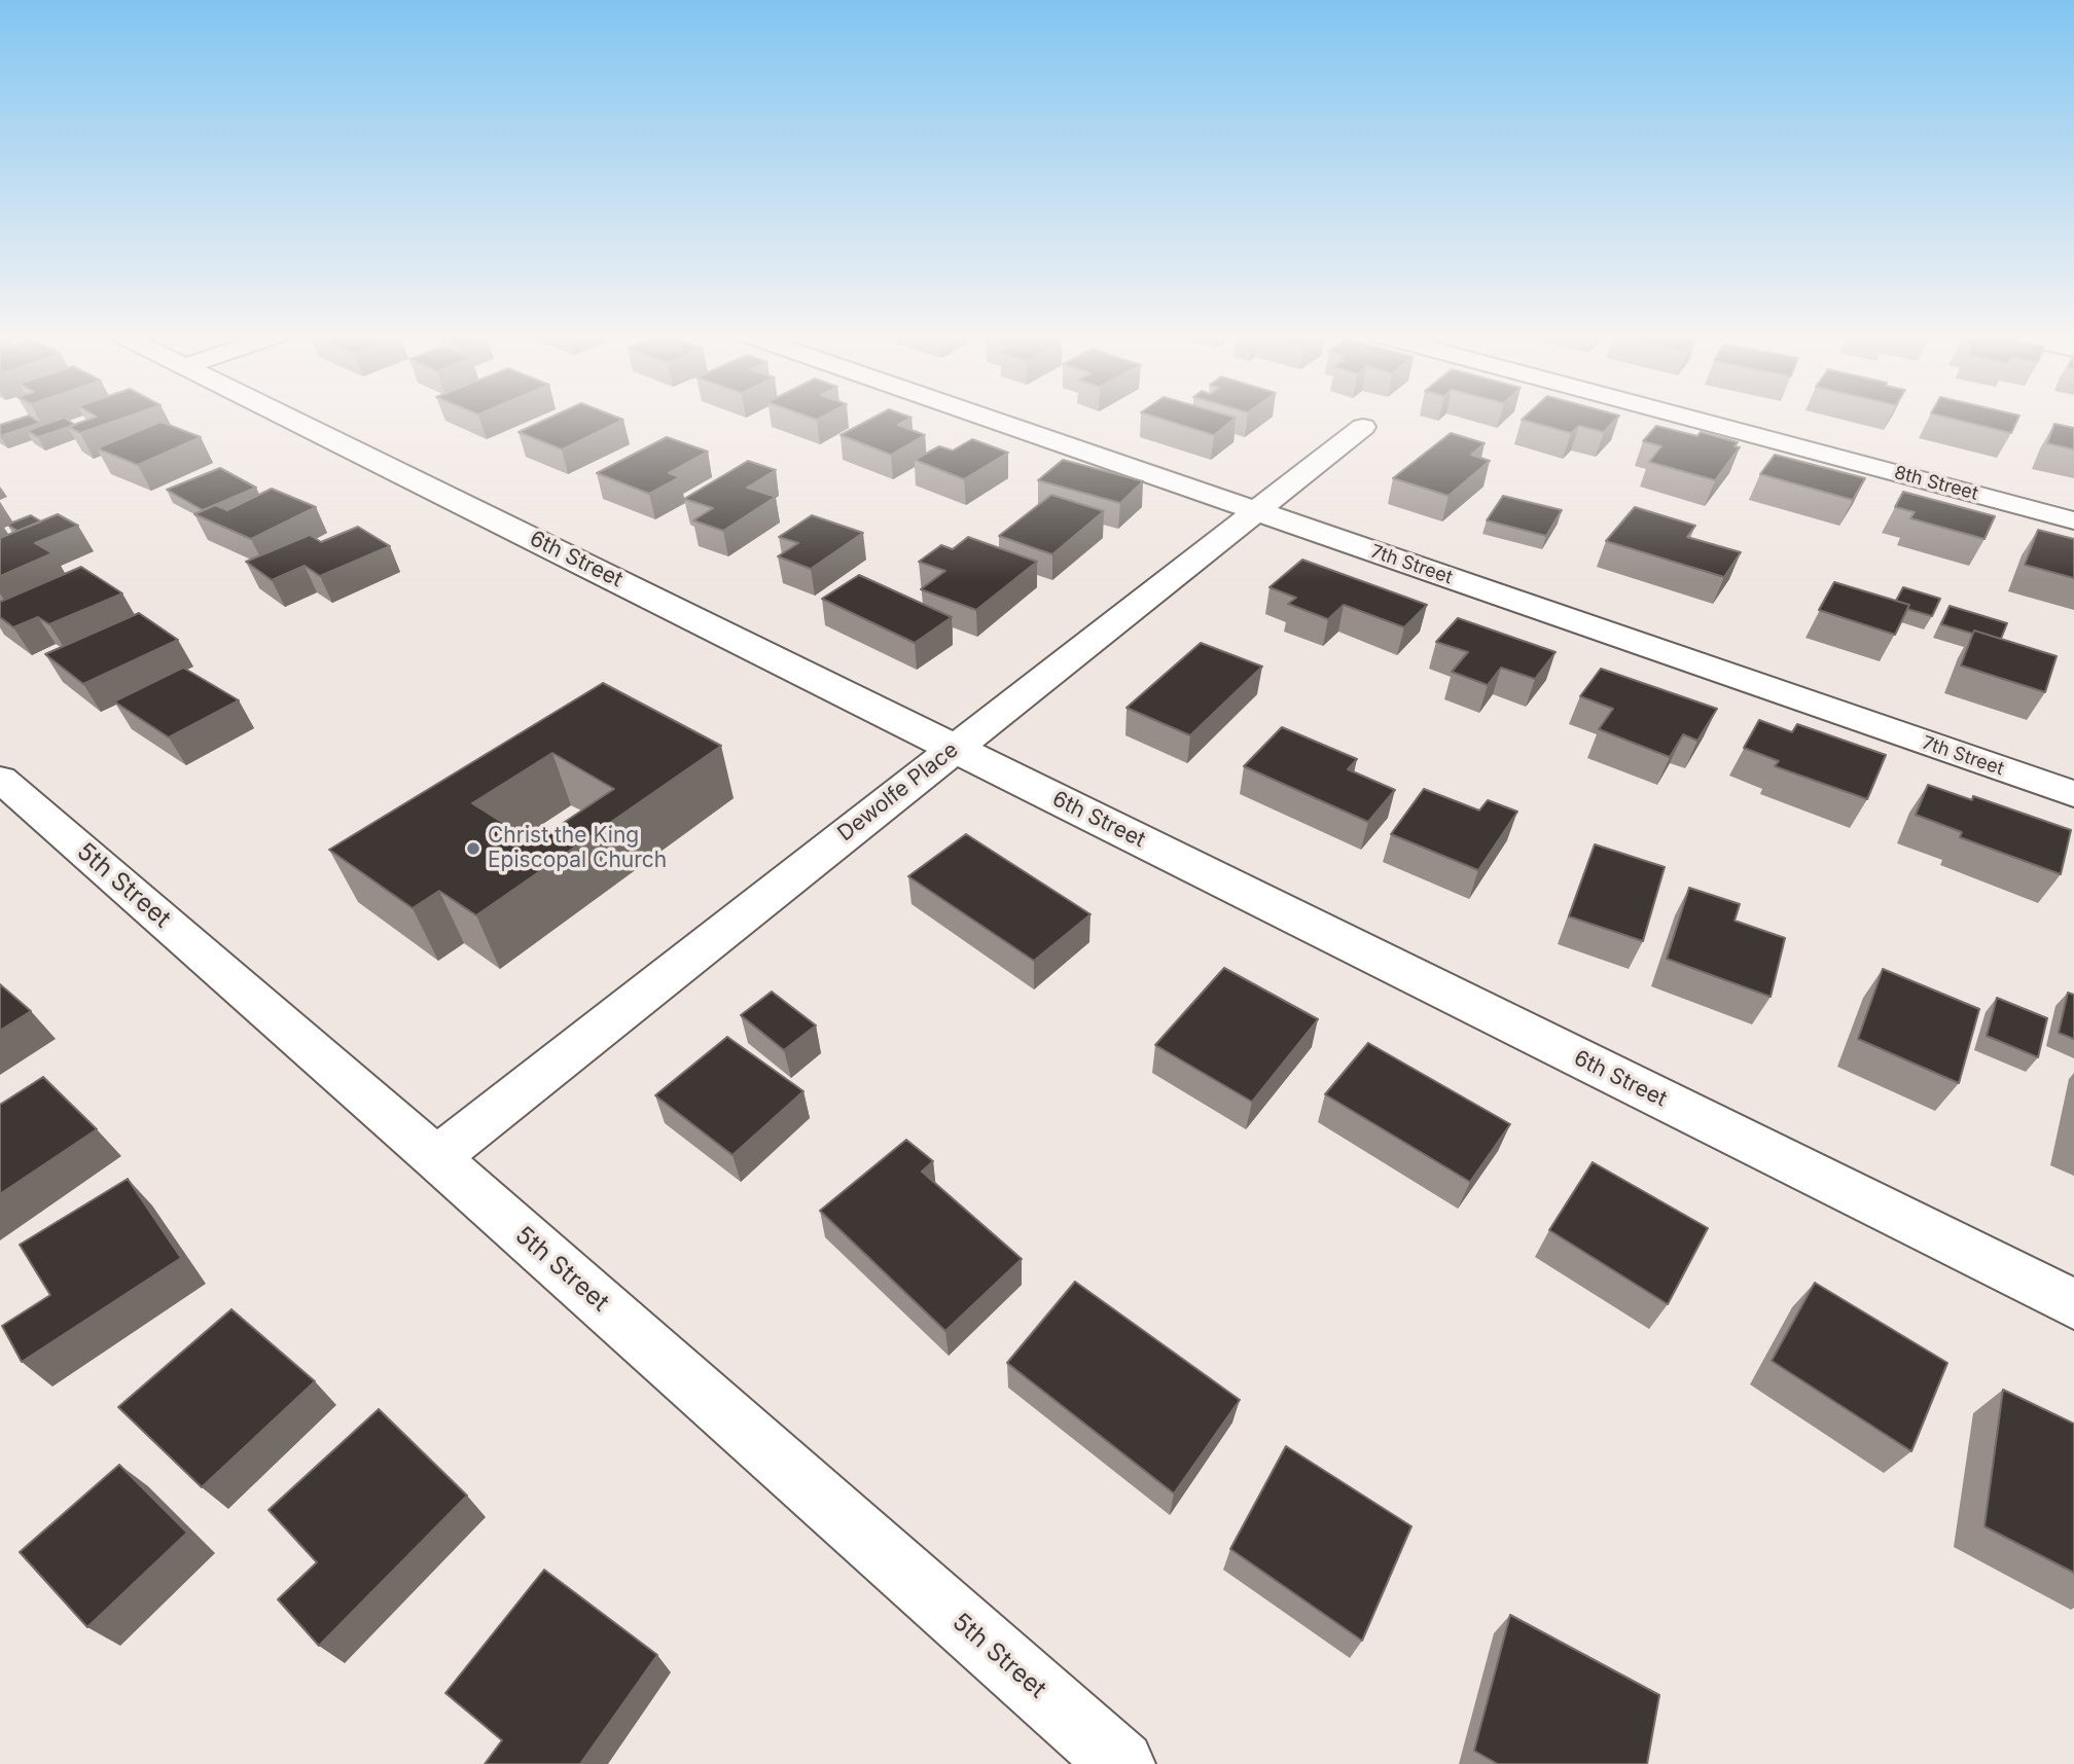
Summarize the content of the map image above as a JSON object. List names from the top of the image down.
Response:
{
  "streets": {
    "street": [
      "8th Street",
      "6th Street",
      "7th Street",
      "Dewolfe Place",
      "5th Street"
    ]
  },
  "crossings": [
    ["6th Street", "Dewolfe Place"],
    ["7th Street", "Dewolfe Place"],
    ["Dewolfe Place", "5th Street"]
  ],
  "places": ["Christ the King Episcopal Church"]
}
